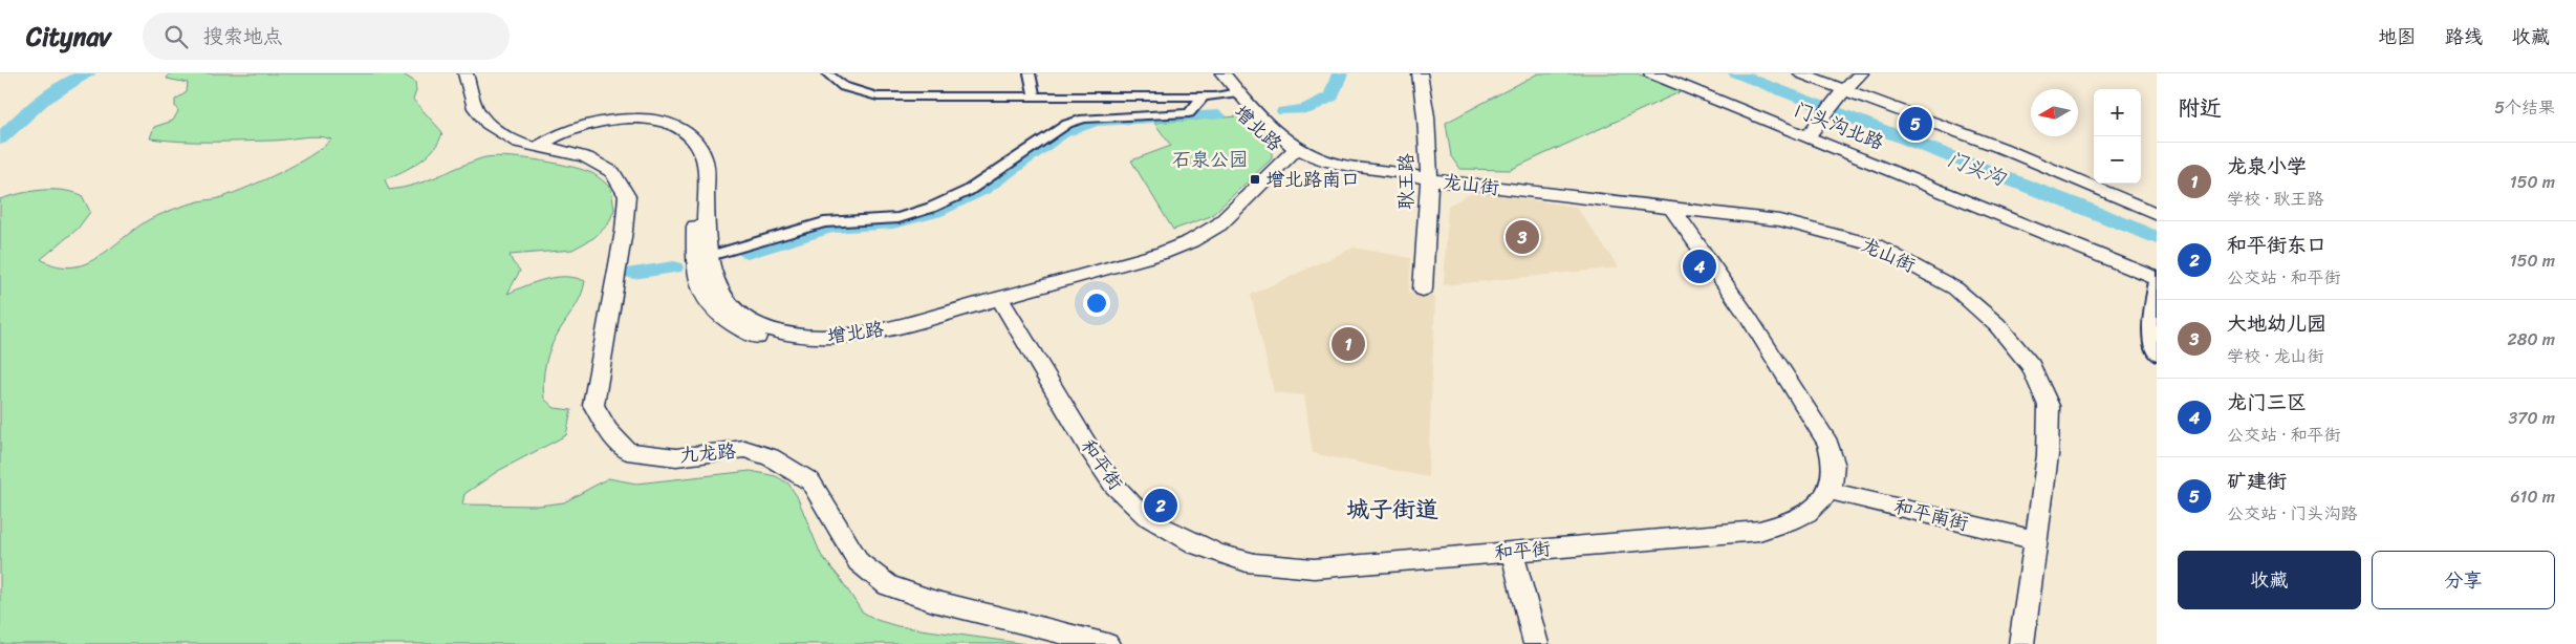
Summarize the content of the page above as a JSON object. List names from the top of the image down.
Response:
{
  "streets": {
    "street": [
      "门头沟北路",
      "增北路",
      "耿王路",
      "龙山街",
      "九龙路",
      "和平街",
      "和平南街"
    ]
  },
  "crossings": [
    ["增北路", "龙山街"],
    ["增北路", "九龙路"],
    ["增北路", "和平街"],
    ["耿王路", "龙山街"],
    ["龙山街", "和平街"],
    ["龙山街", "和平南街"],
    ["和平街", "和平南街"]
  ],
  "districts": ["城子街道"],
  "water": ["门头沟"],
  "parks": ["石泉公园"],
  "places": {
    "transit": ["增北路南口"]
  },
  "north": "left",
  "page": {
    "header": "Citynav",
    "search": "搜索地点",
    "nav": ["地图", "路线", "收藏"],
    "heading": ["附近", "5个结果"],
    "map_buttons": ["+", "−"],
    "pins": [
      "5",
      "3",
      "4",
      "1",
      "2"
    ],
    "list": [
      {
        "mark": "1",
        "name": "龙泉小学",
        "note": "学校 · 耿王路",
        "value": "150 m"
      },
      {
        "mark": "2",
        "name": "和平街东口",
        "note": "公交站 · 和平街",
        "value": "150 m"
      },
      {
        "mark": "3",
        "name": "大地幼儿园",
        "note": "学校 · 龙山街",
        "value": "280 m"
      },
      {
        "mark": "4",
        "name": "龙门三区",
        "note": "公交站 · 和平街",
        "value": "370 m"
      },
      {
        "mark": "5",
        "name": "矿建街",
        "note": "公交站 · 门头沟路",
        "value": "610 m"
      }
    ],
    "buttons": ["收藏", "分享"]
  }
}
